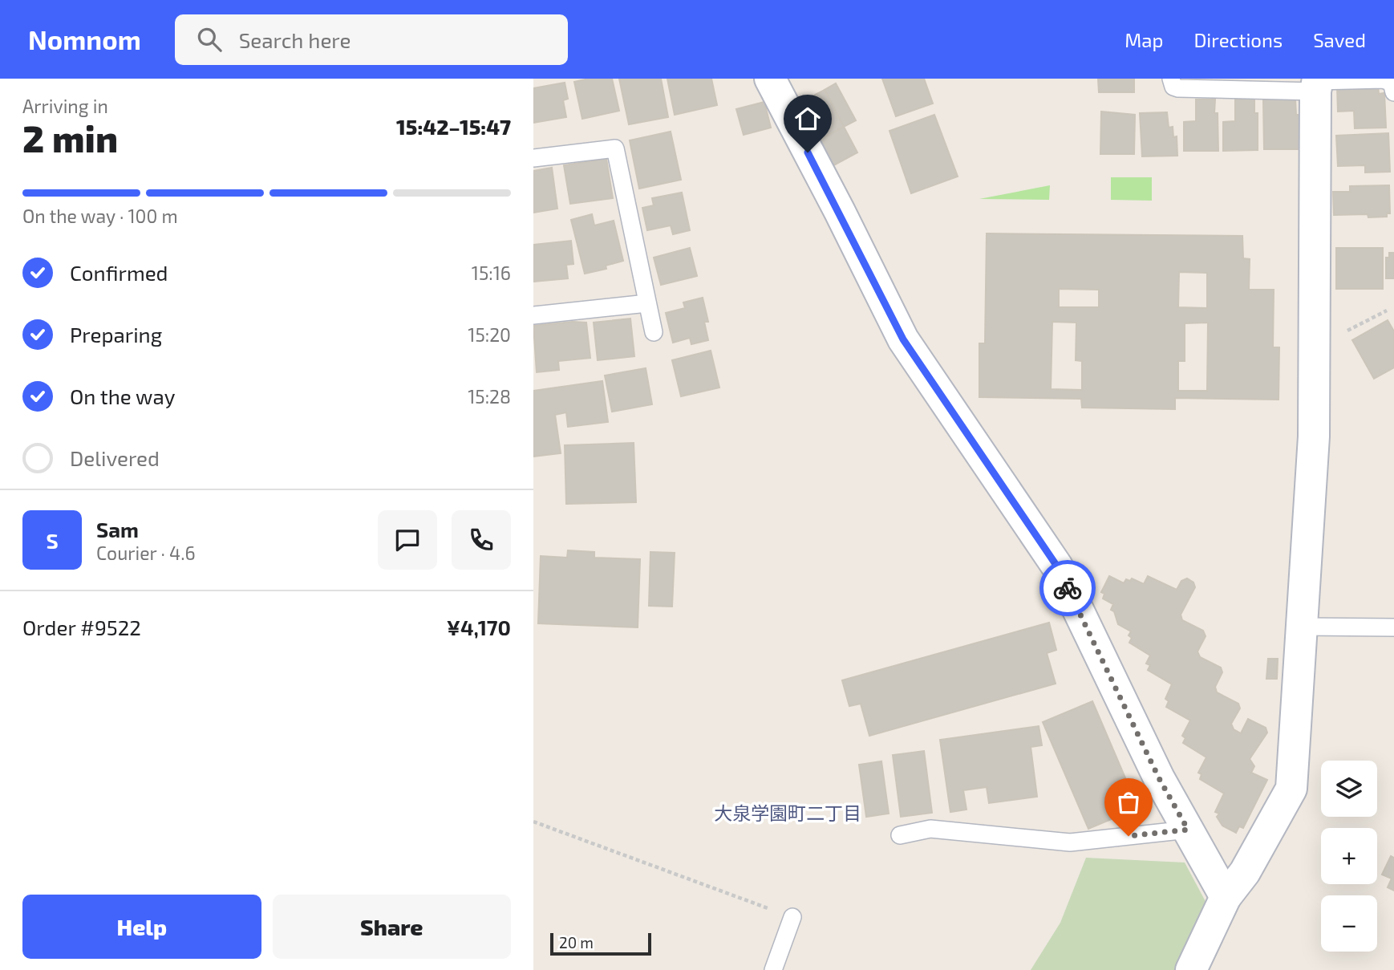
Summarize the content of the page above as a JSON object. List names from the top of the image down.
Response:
{
  "districts": ["大泉学園町二丁目"],
  "scale_bar": "20 m",
  "page": {
    "header": "Nomnom",
    "search": "Search here",
    "nav": ["Map", "Directions", "Saved"],
    "heading": ["2 min", "Arriving in", "15:42–15:47"],
    "panel": [
      "Sam",
      "Courier · 4.6",
      "Order #9522",
      "¥4,170"
    ],
    "bar": "On the way · 100 m",
    "list": [
      ["Confirmed", "15:16"],
      ["Preparing", "15:20"],
      ["On the way", "15:28"],
      "Delivered"
    ],
    "round": "S",
    "map_buttons": ["+", "−"],
    "buttons": ["Help", "Share"],
    "scale": "20 m"
  }
}
